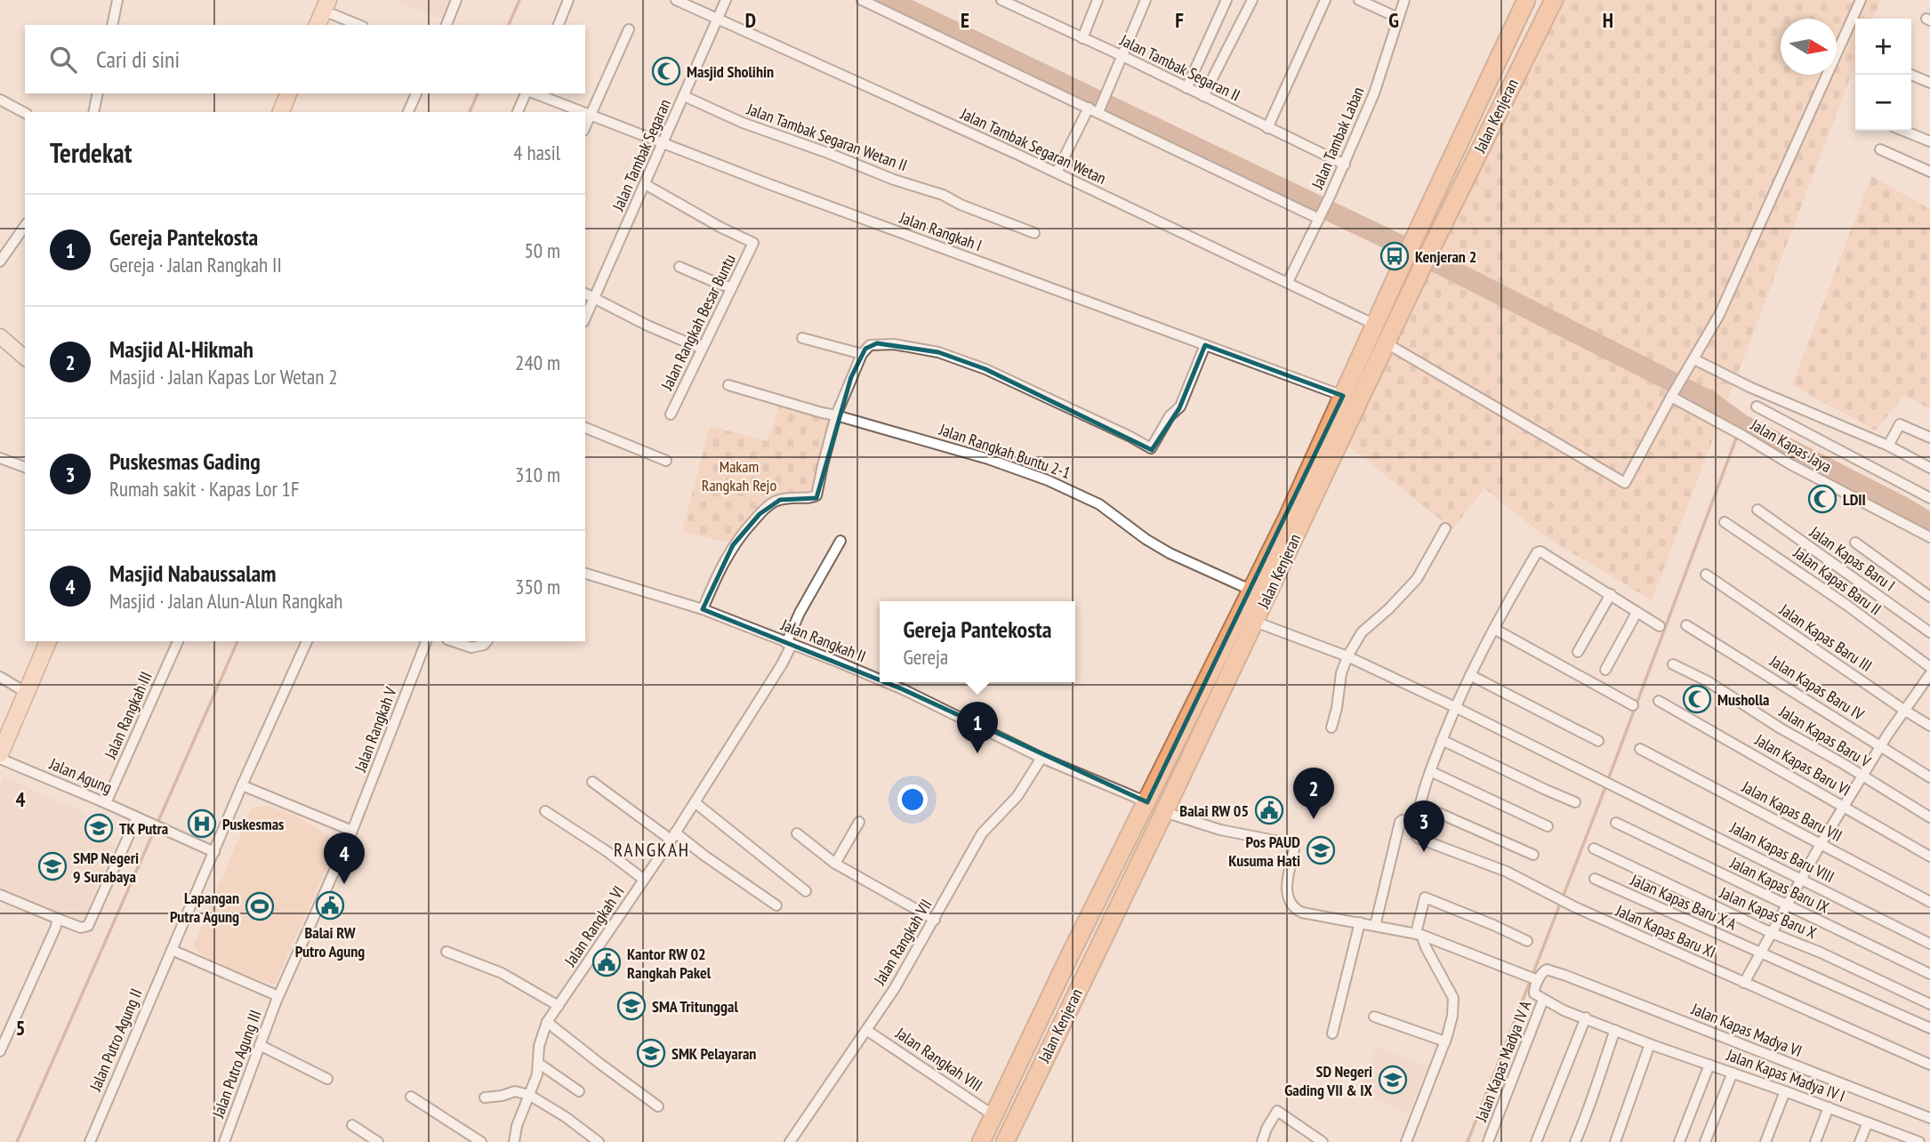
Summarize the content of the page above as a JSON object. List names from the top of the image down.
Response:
{
  "streets": {
    "highway": ["Jalan Kenjeran"],
    "street": [
      "Jalan Tambak Segaran II",
      "Jalan Tambak Segaran Wetan II",
      "Jalan Tambak Laban",
      "Jalan Tambak Segaran Wetan",
      "Jalan Tambak Segaran",
      "Jalan Rangkah I",
      "Jalan Rangkah Besar Buntu",
      "Jalan Kapas Jaya",
      "Jalan Rangkah Buntu 2-1",
      "Jalan Kapas Baru I",
      "Jalan Kapas Baru II",
      "Jalan Kapas Baru III",
      "Jalan Rangkah II",
      "Jalan Kapas Baru IV",
      "Jalan Rangkah III",
      "Jalan Rangkah V",
      "Jalan Kapas Baru V",
      "Jalan Kapas Baru VI",
      "Jalan Agung",
      "Jalan Kapas Baru VII",
      "Jalan Kapas Baru VIII",
      "Jalan Kapas Baru IX",
      "Jalan Kapas Baru X A",
      "Jalan Kapas Baru X",
      "Jalan Rangkah VI",
      "Jalan Kapas Baru XI",
      "Jalan Rangkah VII",
      "Jalan Kapas Madya VI",
      "Jalan Putro Agung II",
      "Jalan Rangkah VIII",
      "Jalan Kapas Madya IV A",
      "Jalan Putro Agung III",
      "Jalan Kapas Madya IV I"
    ]
  },
  "crossings": [
    ["Jalan Tambak Segaran II", "Jalan Tambak Laban"],
    ["Jalan Kenjeran", "Jalan Tambak Segaran Wetan"],
    ["Jalan Kenjeran", "Jalan Rangkah I"],
    ["Jalan Kenjeran", "Jalan Rangkah Buntu 2-1"],
    ["Jalan Kenjeran", "Jalan Rangkah II"],
    ["Jalan Kenjeran", "Jalan Kapas Baru VIII"],
    ["Jalan Kenjeran", "Jalan Rangkah VIII"],
    ["Jalan Tambak Segaran Wetan II", "Jalan Tambak Segaran"],
    ["Jalan Tambak Laban", "Jalan Tambak Segaran Wetan"],
    ["Jalan Tambak Segaran Wetan", "Jalan Tambak Segaran"],
    ["Jalan Tambak Segaran", "Jalan Rangkah I"],
    ["Jalan Tambak Segaran", "Jalan Rangkah Besar Buntu"],
    ["Jalan Rangkah II", "Jalan Rangkah VI"],
    ["Jalan Rangkah II", "Jalan Rangkah VII"],
    ["Jalan Rangkah III", "Jalan Agung"],
    ["Jalan Rangkah V", "Jalan Putro Agung III"],
    ["Jalan Agung", "Jalan Putro Agung II"],
    ["Jalan Rangkah VII", "Jalan Rangkah VIII"],
    ["Jalan Kapas Madya IV A", "Jalan Kapas Madya IV I"]
  ],
  "districts": ["RANGKAH"],
  "parks": ["Makam Rangkah Rejo"],
  "places": {
    "mosque": ["Masjid Sholihin", "LDII", "Musholla"],
    "bus stop": ["Kenjeran 2"],
    "public building": ["Balai RW 05", "Balai RW Putro Agung", "Kantor RW 02 Rangkah Pakel"],
    "hospital": ["Puskesmas"],
    "school or university": [
      "TK Putra",
      "Pos PAUD Kusuma Hati",
      "SMP Negeri 9 Surabaya",
      "SMA Tritunggal",
      "SMK Pelayaran",
      "SD Negeri Gading VII & IX"
    ],
    "sports": ["Lapangan Putra Agung"]
  },
  "north": "right",
  "page": {
    "map_buttons": ["+", "−"],
    "search": "Cari di sini",
    "heading": ["Terdekat", "4 hasil"],
    "list": [
      {
        "mark": "1",
        "name": "Gereja Pantekosta",
        "note": "Gereja · Jalan Rangkah II",
        "value": "50 m"
      },
      {
        "mark": "2",
        "name": "Masjid Al-Hikmah",
        "note": "Masjid · Jalan Kapas Lor Wetan 2",
        "value": "240 m"
      },
      {
        "mark": "3",
        "name": "Puskesmas Gading",
        "note": "Rumah sakit · Kapas Lor 1F",
        "value": "310 m"
      },
      {
        "mark": "4",
        "name": "Masjid Nabaussalam",
        "note": "Masjid · Jalan Alun-Alun Rangkah",
        "value": "350 m"
      }
    ],
    "popup": ["Gereja Pantekosta", "Gereja"],
    "pins": [
      "1",
      "2",
      "3",
      "4"
    ]
  },
  "grid": {
    "columns": [
      "D",
      "E",
      "F",
      "G",
      "H"
    ],
    "rows": ["4", "5"]
  }
}
